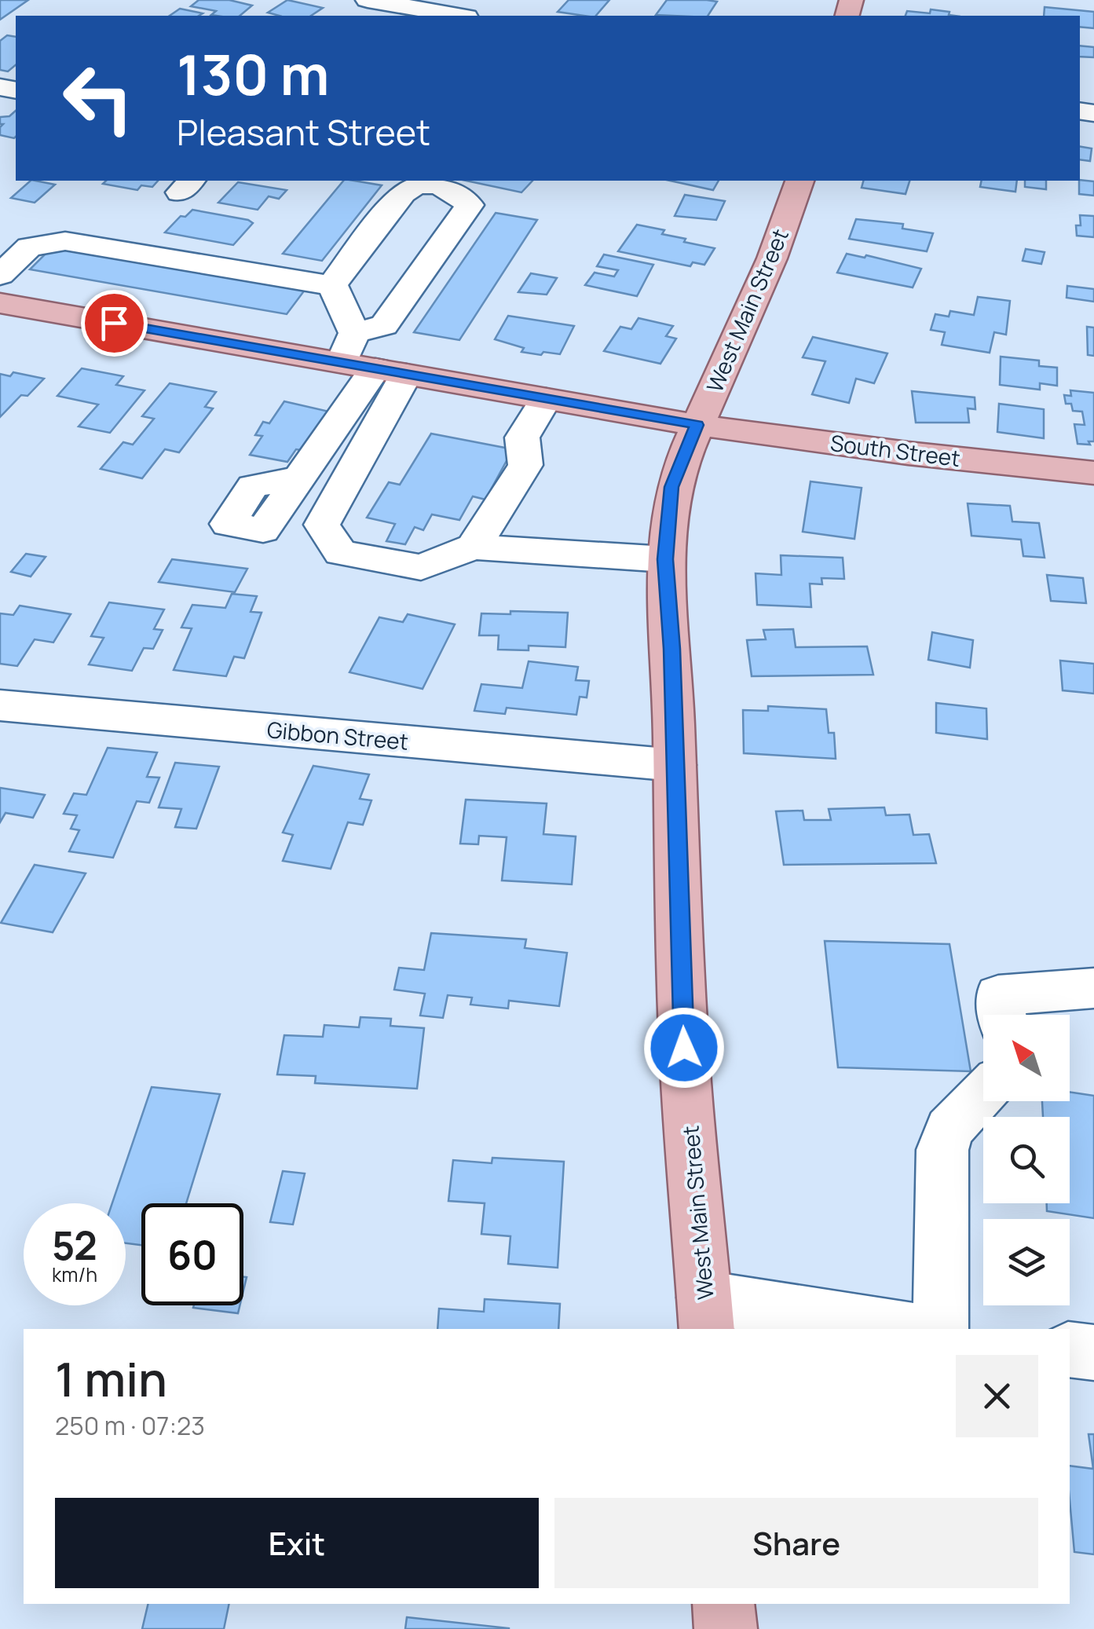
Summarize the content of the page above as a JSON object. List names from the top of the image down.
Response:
{
  "streets": {
    "main road": ["West Main Street", "South Street"],
    "street": ["Gibbon Street"]
  },
  "crossings": [
    ["West Main Street", "South Street"],
    ["West Main Street", "Gibbon Street"]
  ],
  "north": "top left",
  "page": {
    "turn": ["130 m", "Pleasant Street"],
    "speed": "52 km/h",
    "limit": "60",
    "heading": ["1 min", "250 m · 07:23"],
    "buttons": ["Exit", "Share"]
  }
}
